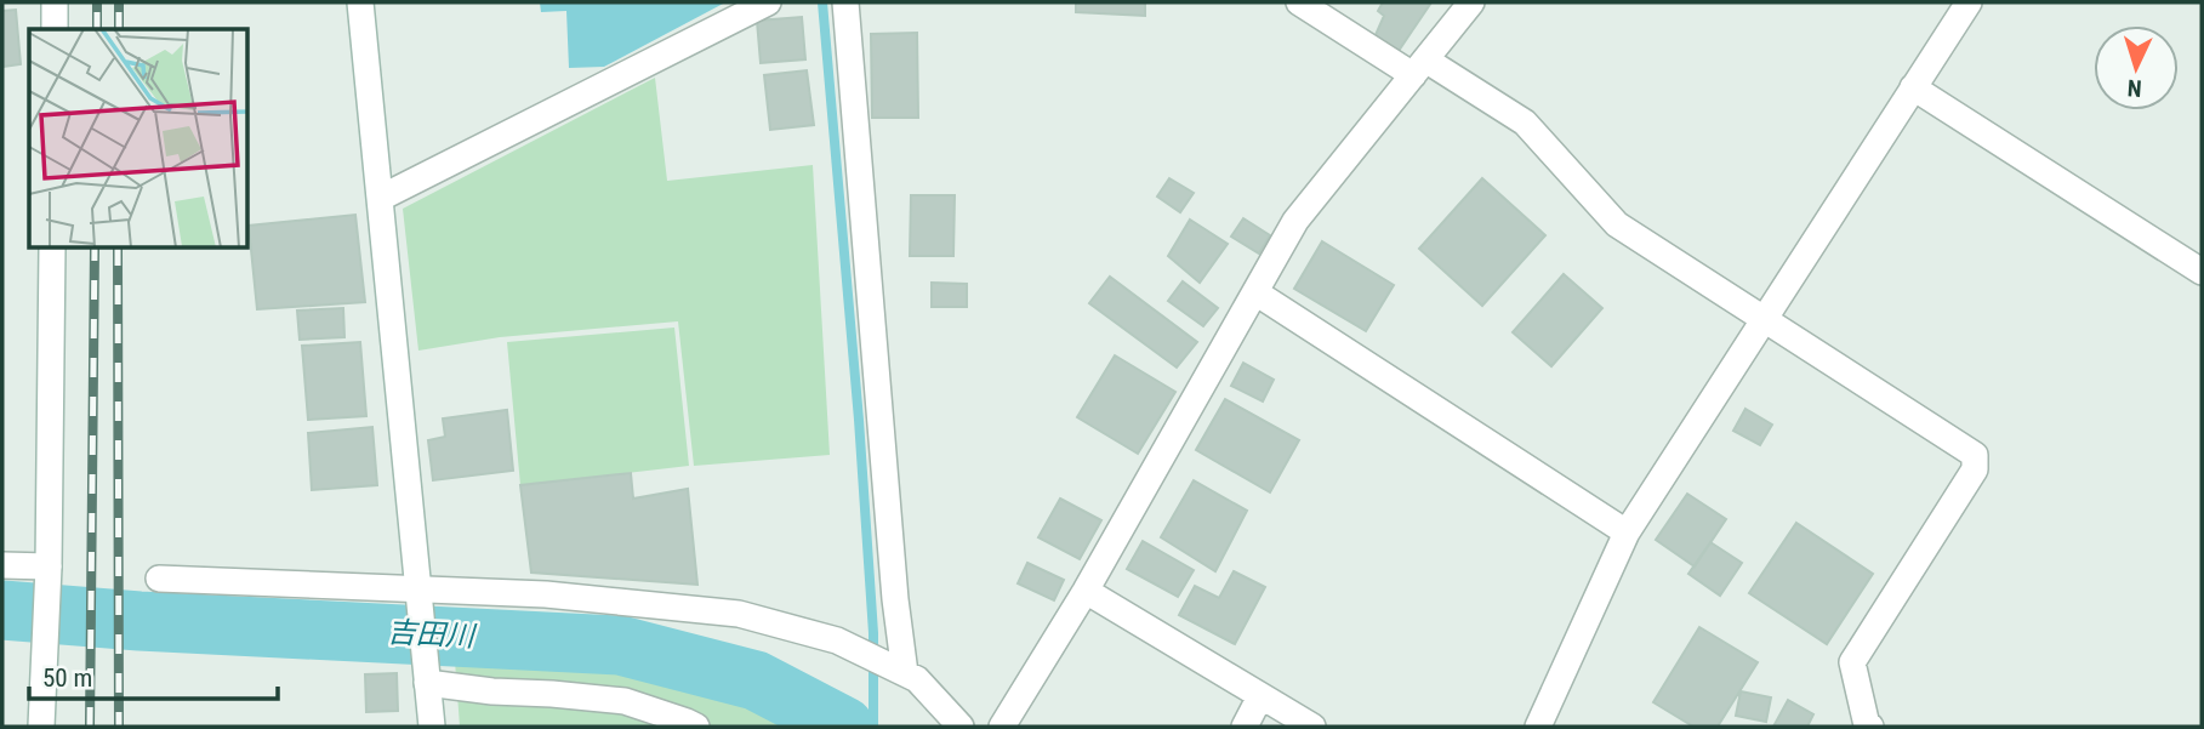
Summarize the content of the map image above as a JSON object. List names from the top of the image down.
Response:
{
  "water": ["吉田川"],
  "scale_bar": "50 m",
  "north": "bottom"
}
